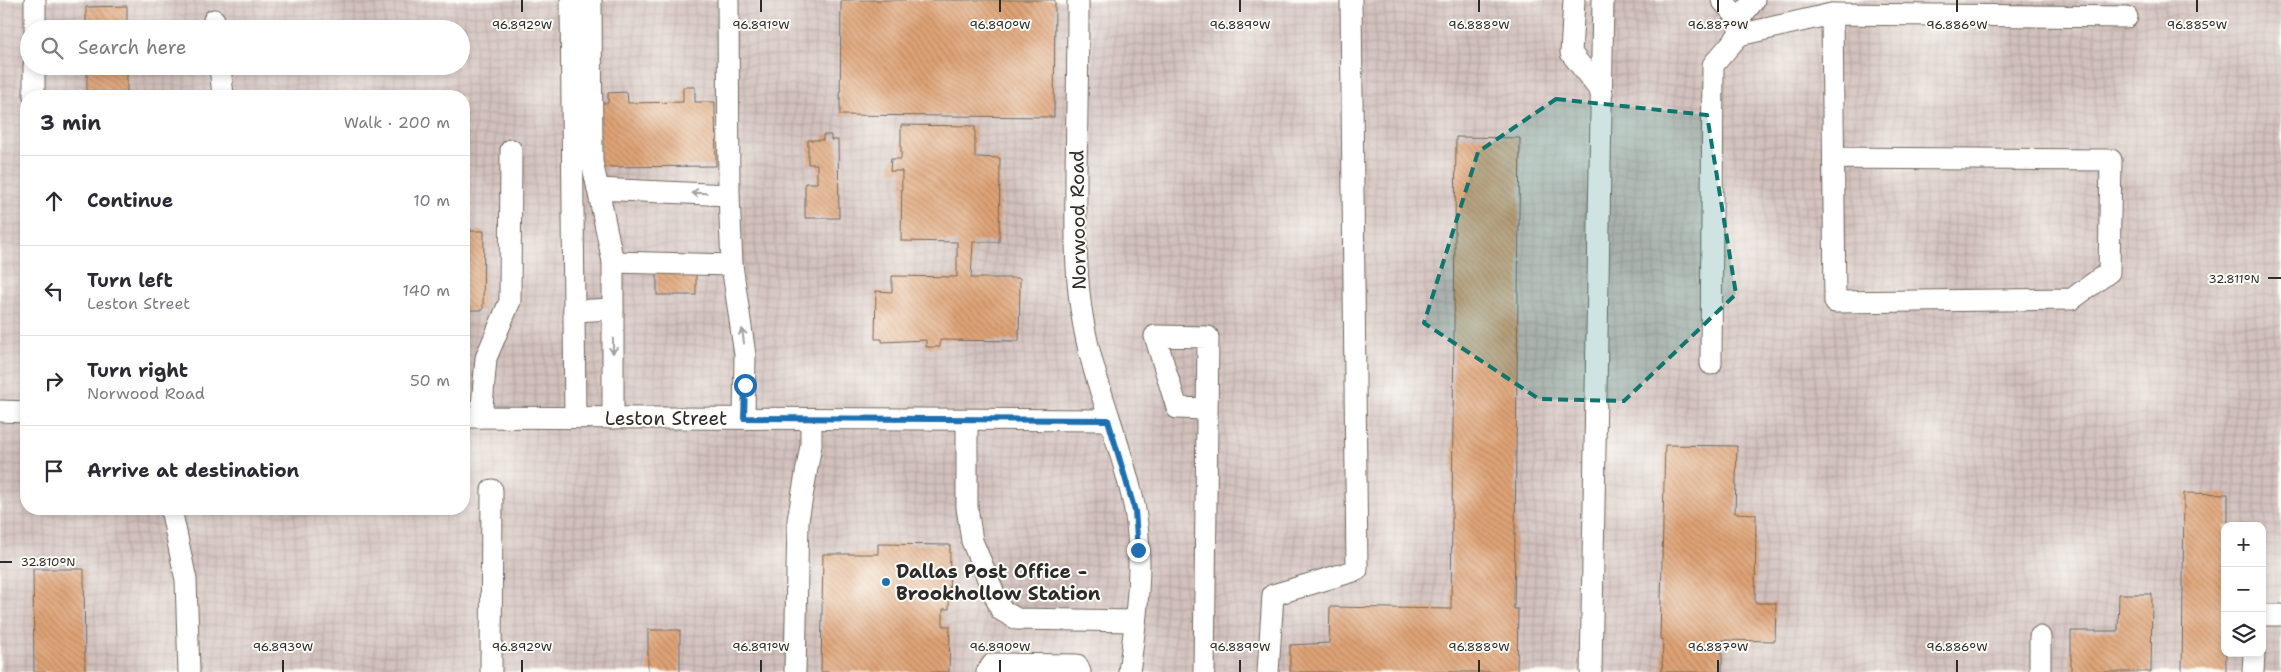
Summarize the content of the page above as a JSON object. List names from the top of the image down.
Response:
{
  "streets": {
    "street": ["Norwood Road", "Leston Street"]
  },
  "crossings": [
    ["Norwood Road", "Leston Street"]
  ],
  "places": ["Dallas Post Office - Brookhollow Station"],
  "page": {
    "search": "Search here",
    "heading": ["3 min", "Walk · 200 m"],
    "list": [
      ["Continue", "10 m"],
      ["Turn left", "Leston Street", "140 m"],
      ["Turn right", "Norwood Road", "50 m"],
      "Arrive at destination"
    ],
    "map_buttons": ["+", "−"]
  },
  "coordinates": [
    "96.892°W",
    "96.891°W",
    "96.890°W",
    "96.889°W",
    "96.888°W",
    "96.887°W",
    "96.886°W",
    "96.885°W",
    "32.811°N",
    "32.810°N",
    "96.893°W"
  ]
}
